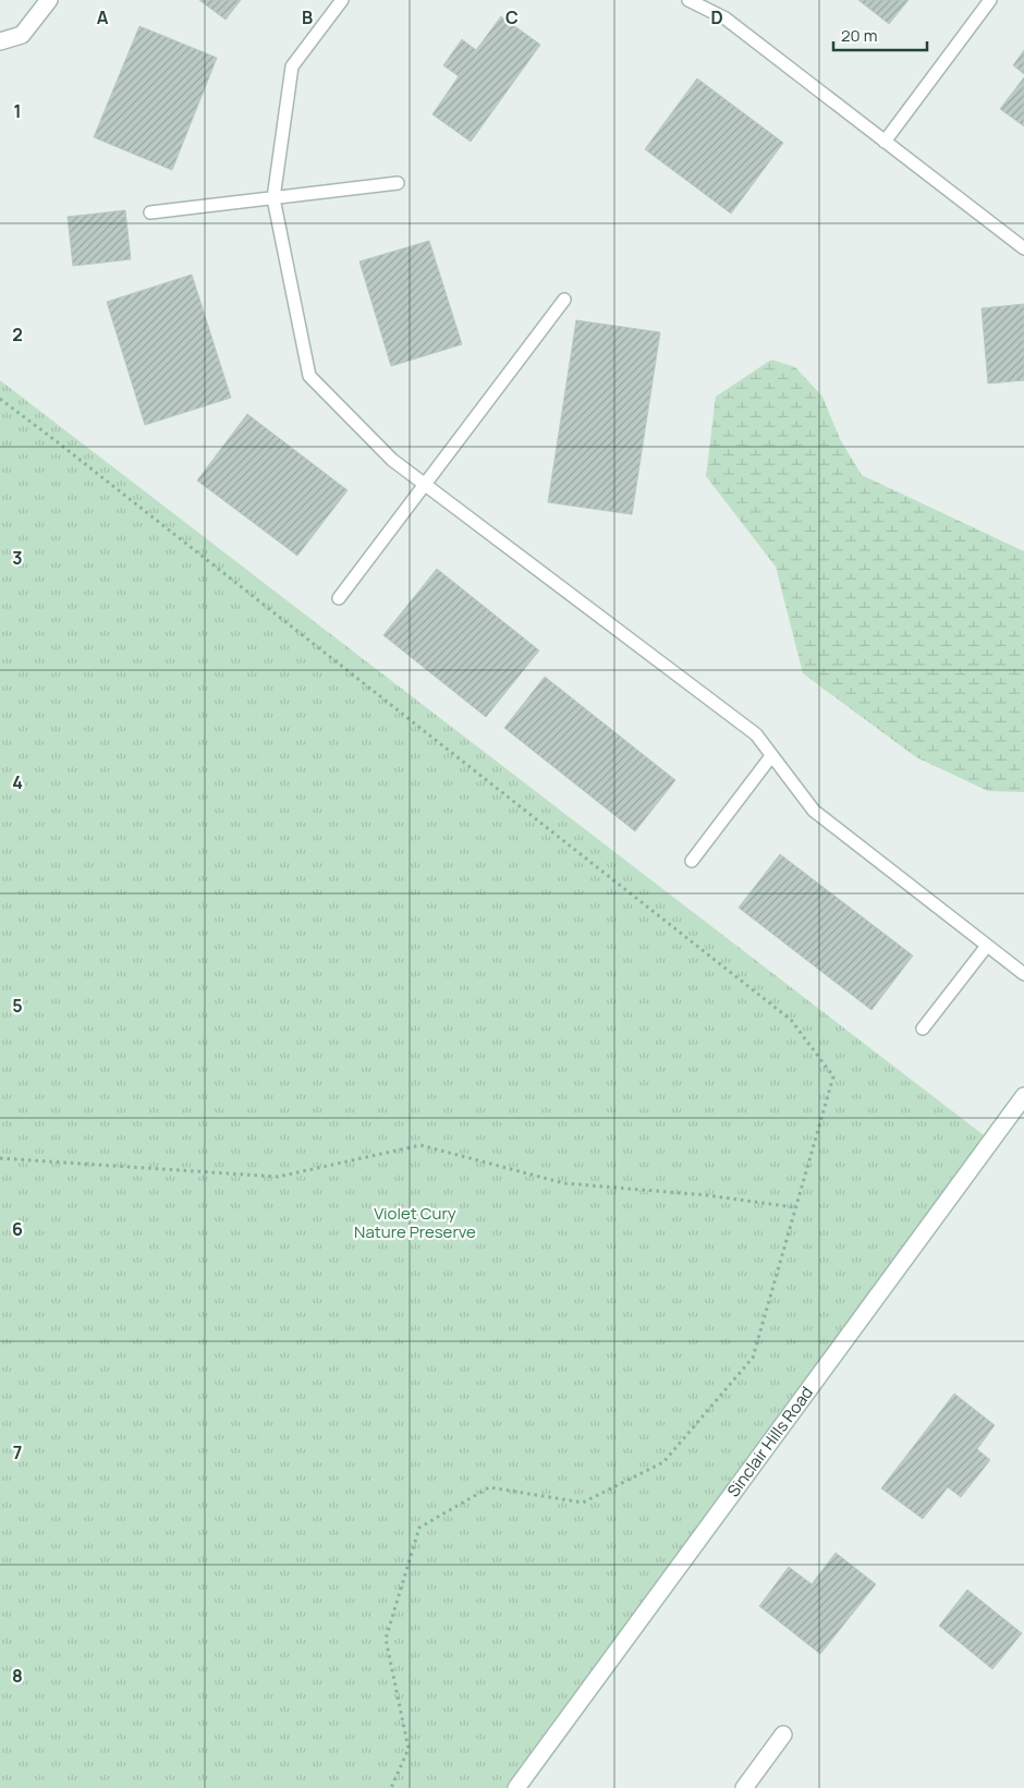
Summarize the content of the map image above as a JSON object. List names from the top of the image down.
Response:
{
  "streets": {
    "street": ["Sinclair Hills Road"]
  },
  "parks": ["Violet Cury Nature Preserve"],
  "scale_bar": "20 m",
  "grid": {
    "columns": [
      "A",
      "B",
      "C",
      "D"
    ],
    "rows": [
      "1",
      "2",
      "3",
      "4",
      "5",
      "6",
      "7",
      "8"
    ]
  }
}
